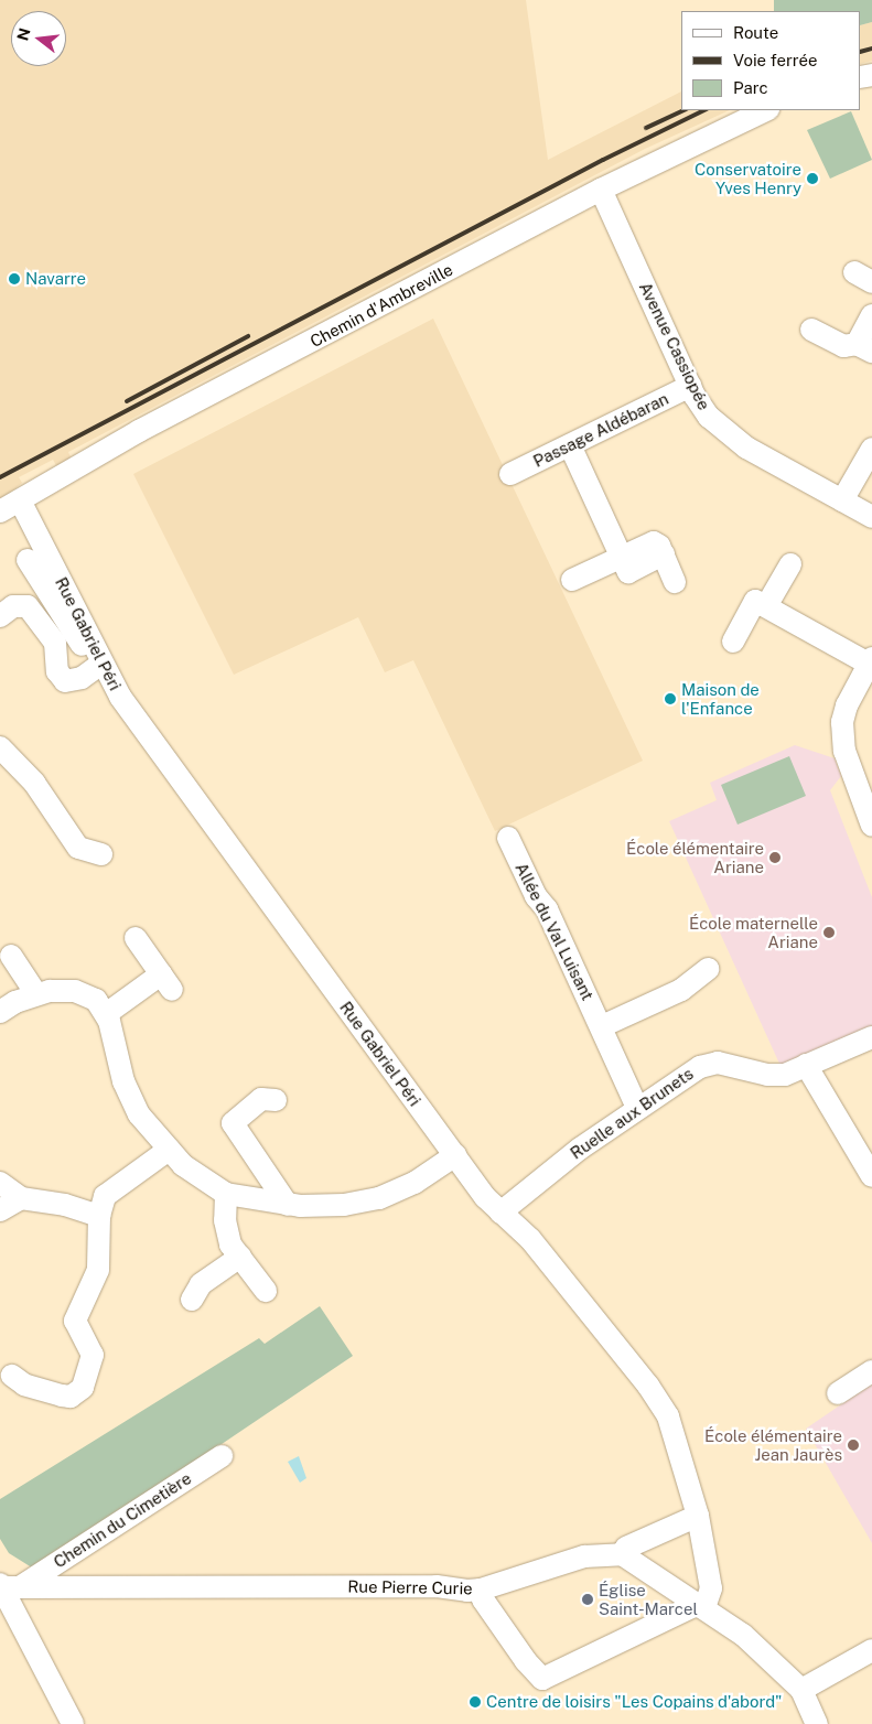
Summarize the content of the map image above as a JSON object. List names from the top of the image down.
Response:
{
  "streets": {
    "street": [
      "Chemin d'Ambreville",
      "Avenue Cassiopée",
      "Passage Aldébaran",
      "Rue Gabriel Péri",
      "Allée du Val Luisant",
      "Ruelle aux Brunets",
      "Chemin du Cimetière",
      "Rue Pierre Curie"
    ]
  },
  "crossings": [
    ["Chemin d'Ambreville", "Avenue Cassiopée"],
    ["Chemin d'Ambreville", "Rue Gabriel Péri"],
    ["Avenue Cassiopée", "Passage Aldébaran"],
    ["Rue Gabriel Péri", "Ruelle aux Brunets"],
    ["Allée du Val Luisant", "Ruelle aux Brunets"],
    ["Chemin du Cimetière", "Rue Pierre Curie"]
  ],
  "places": [
    "Conservatoire Yves Henry",
    "Navarre",
    "Maison de l'Enfance",
    "École élémentaire Ariane",
    "École maternelle Ariane",
    "École élémentaire Jean Jaurès",
    "Église Saint-Marcel",
    "Centre de loisirs \"Les Copains d'abord\""
  ],
  "legend": ["Route", "Voie ferrée", "Parc"],
  "north": "left"
}
